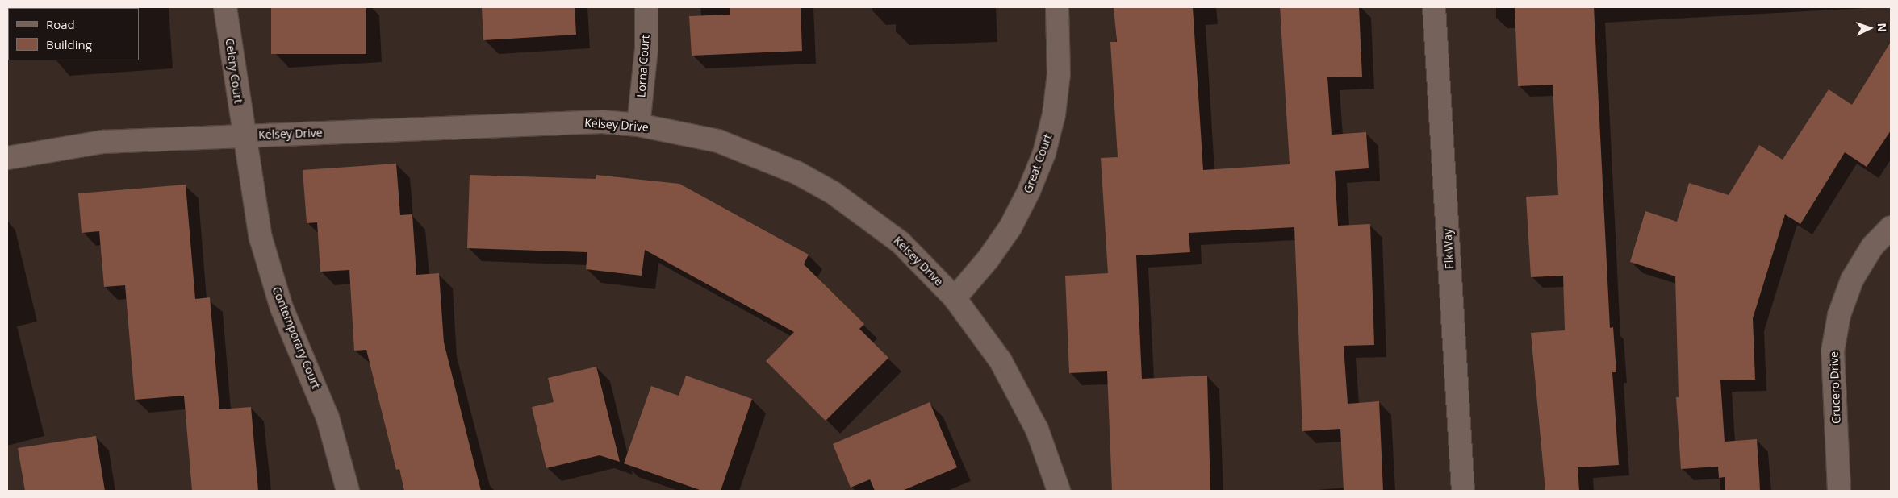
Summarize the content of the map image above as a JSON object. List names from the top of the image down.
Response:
{
  "streets": {
    "street": [
      "Lorna Court",
      "Celery Court",
      "Kelsey Drive",
      "Great Court",
      "Elk Way",
      "Contemporary Court",
      "Crucero Drive"
    ]
  },
  "crossings": [
    ["Lorna Court", "Kelsey Drive"],
    ["Celery Court", "Kelsey Drive"],
    ["Celery Court", "Contemporary Court"],
    ["Kelsey Drive", "Great Court"],
    ["Kelsey Drive", "Contemporary Court"]
  ],
  "legend": ["Road", "Building"],
  "north": "right"
}
